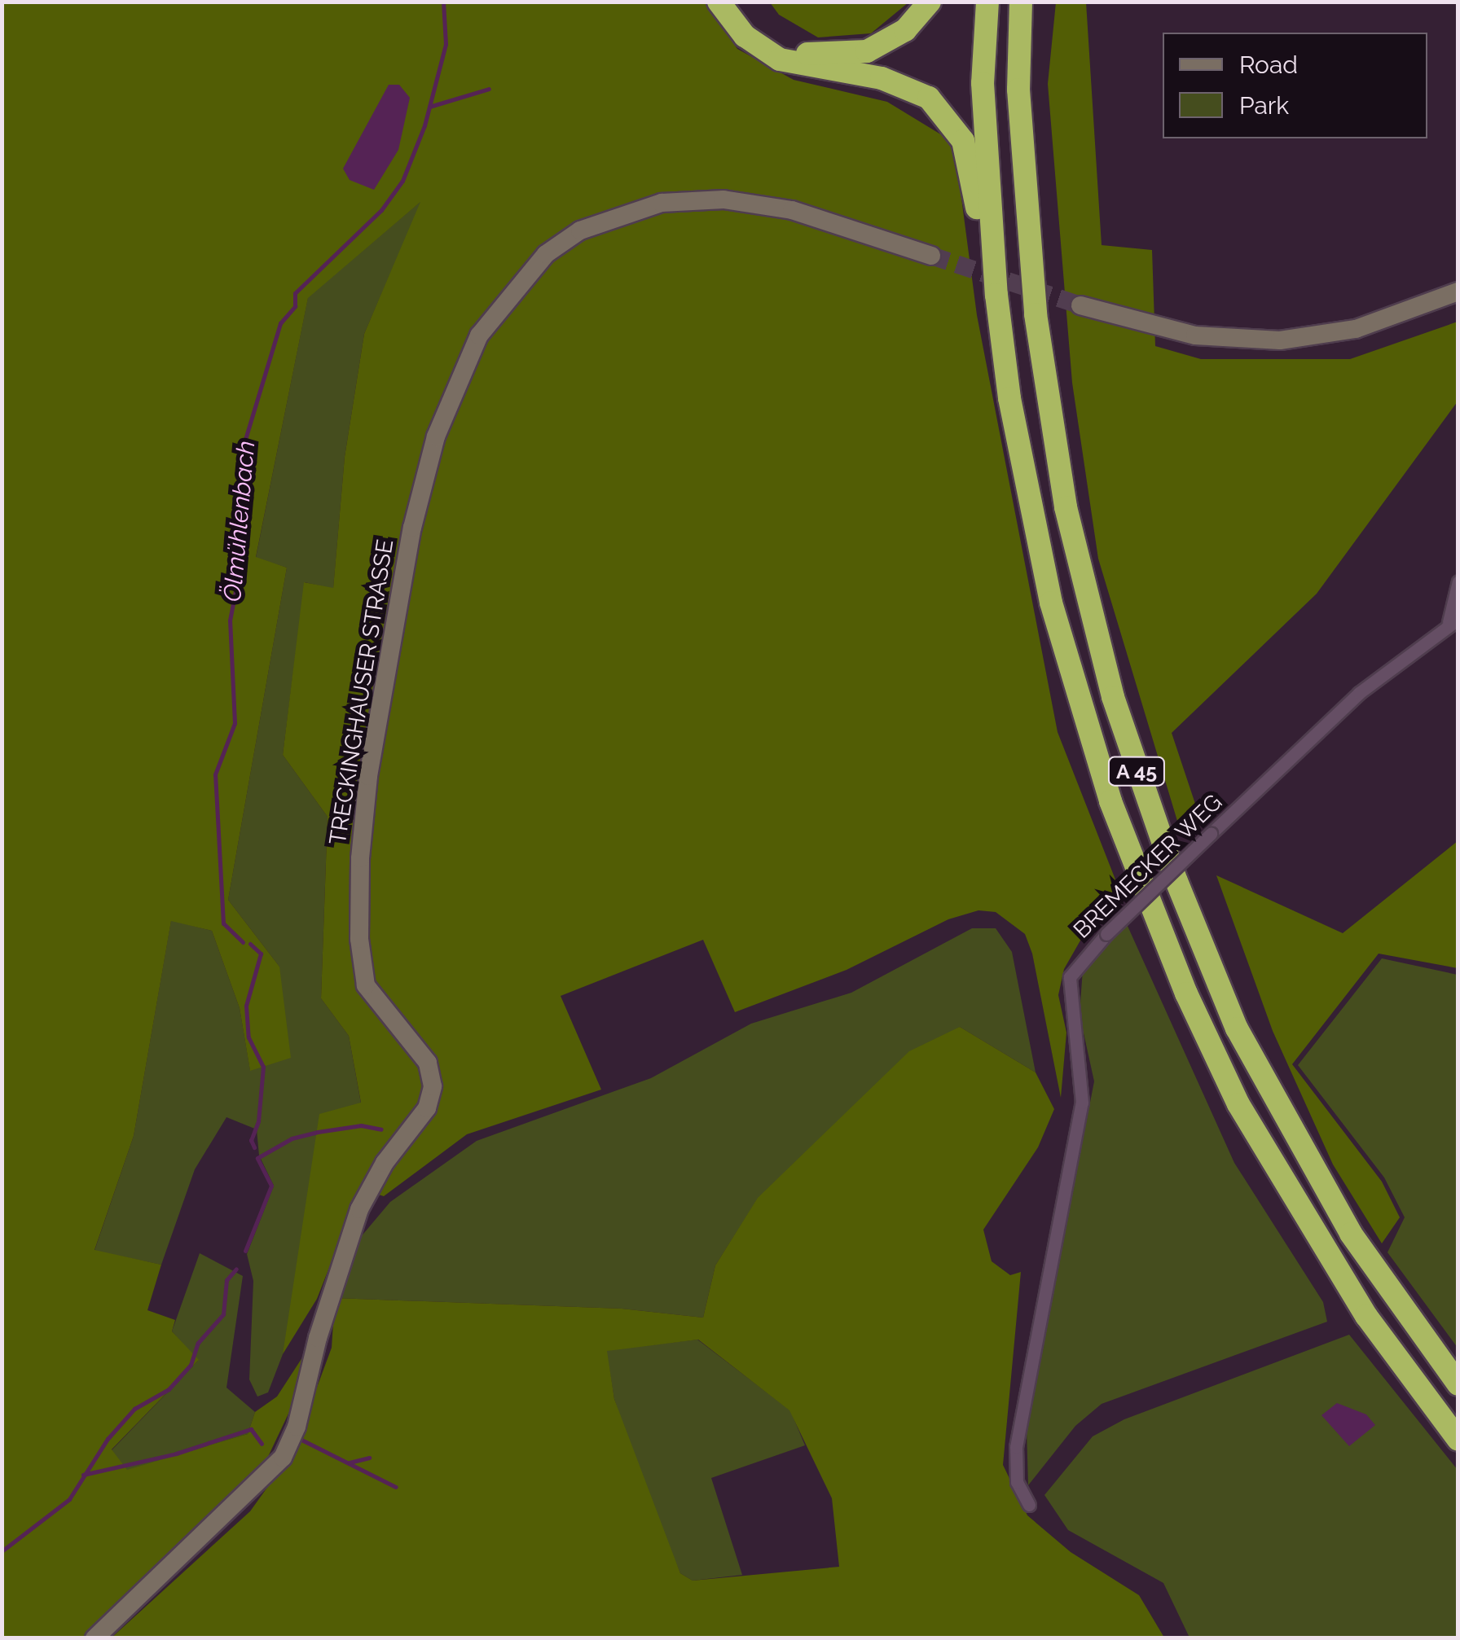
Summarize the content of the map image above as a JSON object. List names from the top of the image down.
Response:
{
  "streets": {
    "highway": ["A 45"],
    "main road": ["TRECKINGHAUSER STRASSE"],
    "street": ["BREMECKER WEG"]
  },
  "water": ["Ölmühlenbach"],
  "legend": ["Road", "Park"]
}
